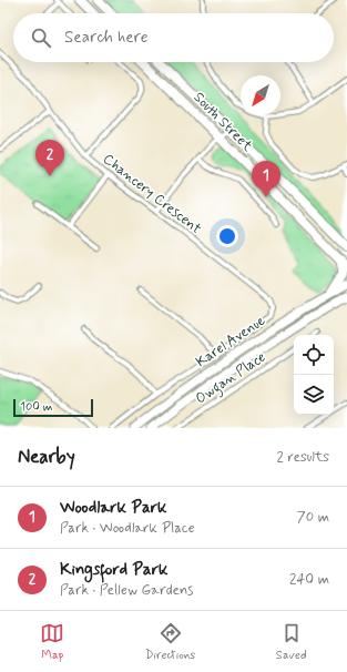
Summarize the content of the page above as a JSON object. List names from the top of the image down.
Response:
{
  "streets": {
    "highway": ["South Street"],
    "main road": ["Karel Avenue"],
    "street": ["Chancery Crescent", "Owgan Place"]
  },
  "scale_bar": "100 m",
  "north": "bottom left",
  "page": {
    "search": "Search here",
    "pins": ["2", "1"],
    "scale": "100 m",
    "heading": ["Nearby", "2 results"],
    "list": [
      {
        "mark": "1",
        "name": "Woodlark Park",
        "note": "Park · Woodlark Place",
        "value": "70 m"
      },
      {
        "mark": "2",
        "name": "Kingsford Park",
        "note": "Park · Pellew Gardens",
        "value": "240 m"
      }
    ],
    "nav": ["Map", "Directions", "Saved"]
  }
}
